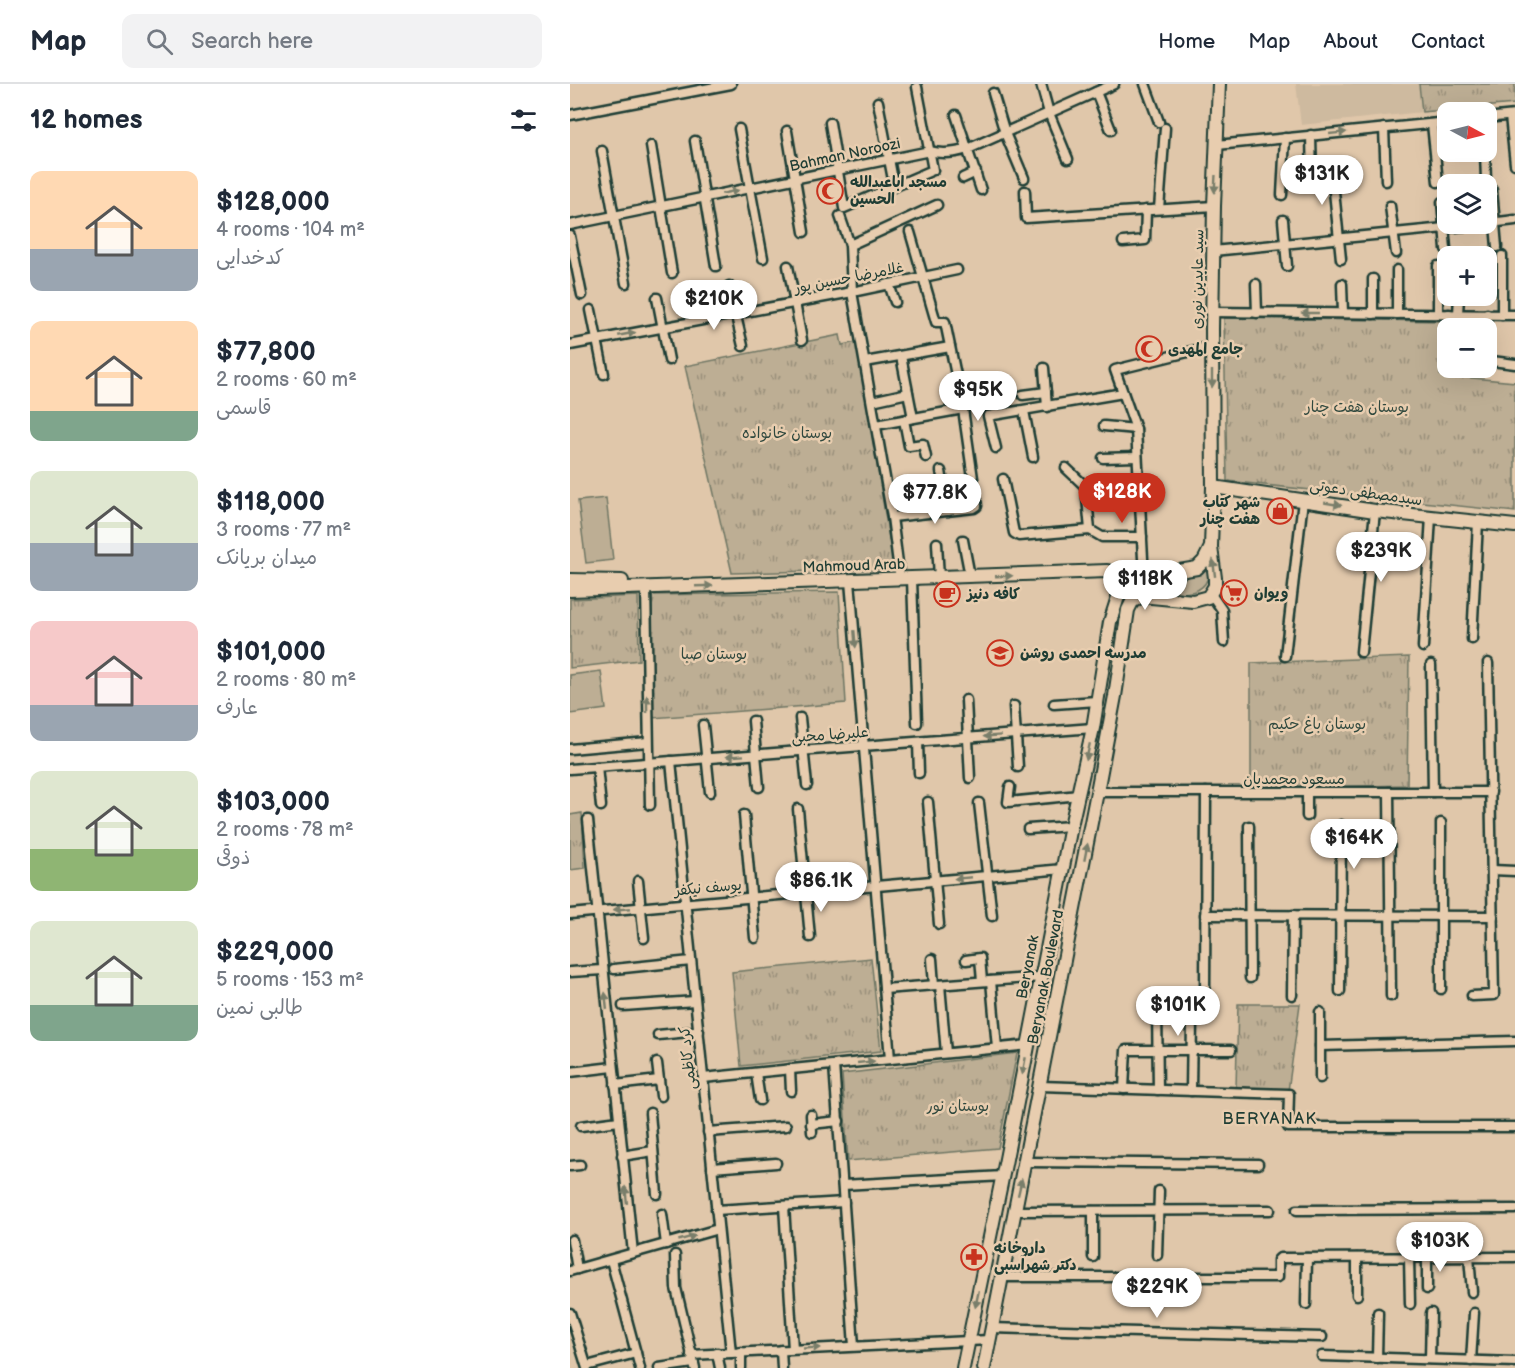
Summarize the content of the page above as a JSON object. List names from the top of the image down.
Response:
{
  "streets": {
    "main road": [
      "سید عابدین نوری",
      "سیدمصطفی دعوتی",
      "Mahmoud Arab",
      "Beryanak",
      "Beryanak Boulevard"
    ],
    "street": [
      "Bahman Noroozi",
      "غلامرضا حسین پور",
      "علیرضا محبی",
      "مسعود محمدیان",
      "یوسف نیکفر",
      "کرد کاظمی"
    ]
  },
  "crossings": [
    ["سید عابدین نوری", "سیدمصطفی دعوتی"],
    ["Mahmoud Arab", "Beryanak"],
    ["علیرضا محبی", "Beryanak"],
    ["علیرضا محبی", "کرد کاظمی"],
    ["مسعود محمدیان", "Beryanak Boulevard"],
    ["یوسف نیکفر", "Beryanak"],
    ["یوسف نیکفر", "کرد کاظمی"]
  ],
  "one_way": ["Mahmoud Arab", "Beryanak"],
  "districts": ["BERYANAK"],
  "parks": [
    "بوستان هفت چنار",
    "بوستان خانواده",
    "بوستان صبا",
    "بوستان باغ حکیم",
    "بوستان نور"
  ],
  "places": {
    "mosque": ["مسجد اباعبدالله الحسین", "جامع المهدی"],
    "shop": ["شهر کتاب هفت چنار"],
    "supermarket": ["ویوان"],
    "cafe": ["کافه دنیز"],
    "school or university": ["مدرسه احمدی روشن"],
    "pharmacy": ["داروخانه دکتر شهراسبی"]
  },
  "north": "right",
  "page": {
    "header": "Map",
    "search": "Search here",
    "nav": [
      "Home",
      "Map",
      "About",
      "Contact"
    ],
    "heading": "12 homes",
    "map_buttons": ["+", "−"],
    "price": [
      "$131K",
      "$210K",
      "$95K",
      "$128K",
      "$77.8K",
      "$239K",
      "$118K",
      "$164K",
      "$86.1K",
      "$101K",
      "$103K",
      "$229K"
    ],
    "list": [
      {
        "name": "$128,000",
        "note": "4 rooms · 104 m² · کدخدایی"
      },
      {
        "name": "$77,800",
        "note": "2 rooms · 60 m² · قاسمی"
      },
      {
        "name": "$118,000",
        "note": "3 rooms · 77 m² · میدان بریانک"
      },
      {
        "name": "$101,000",
        "note": "2 rooms · 80 m² · عارف"
      },
      {
        "name": "$103,000",
        "note": "2 rooms · 78 m² · ذوقی"
      },
      {
        "name": "$229,000",
        "note": "5 rooms · 153 m² · طالبی نمین"
      }
    ]
  }
}
